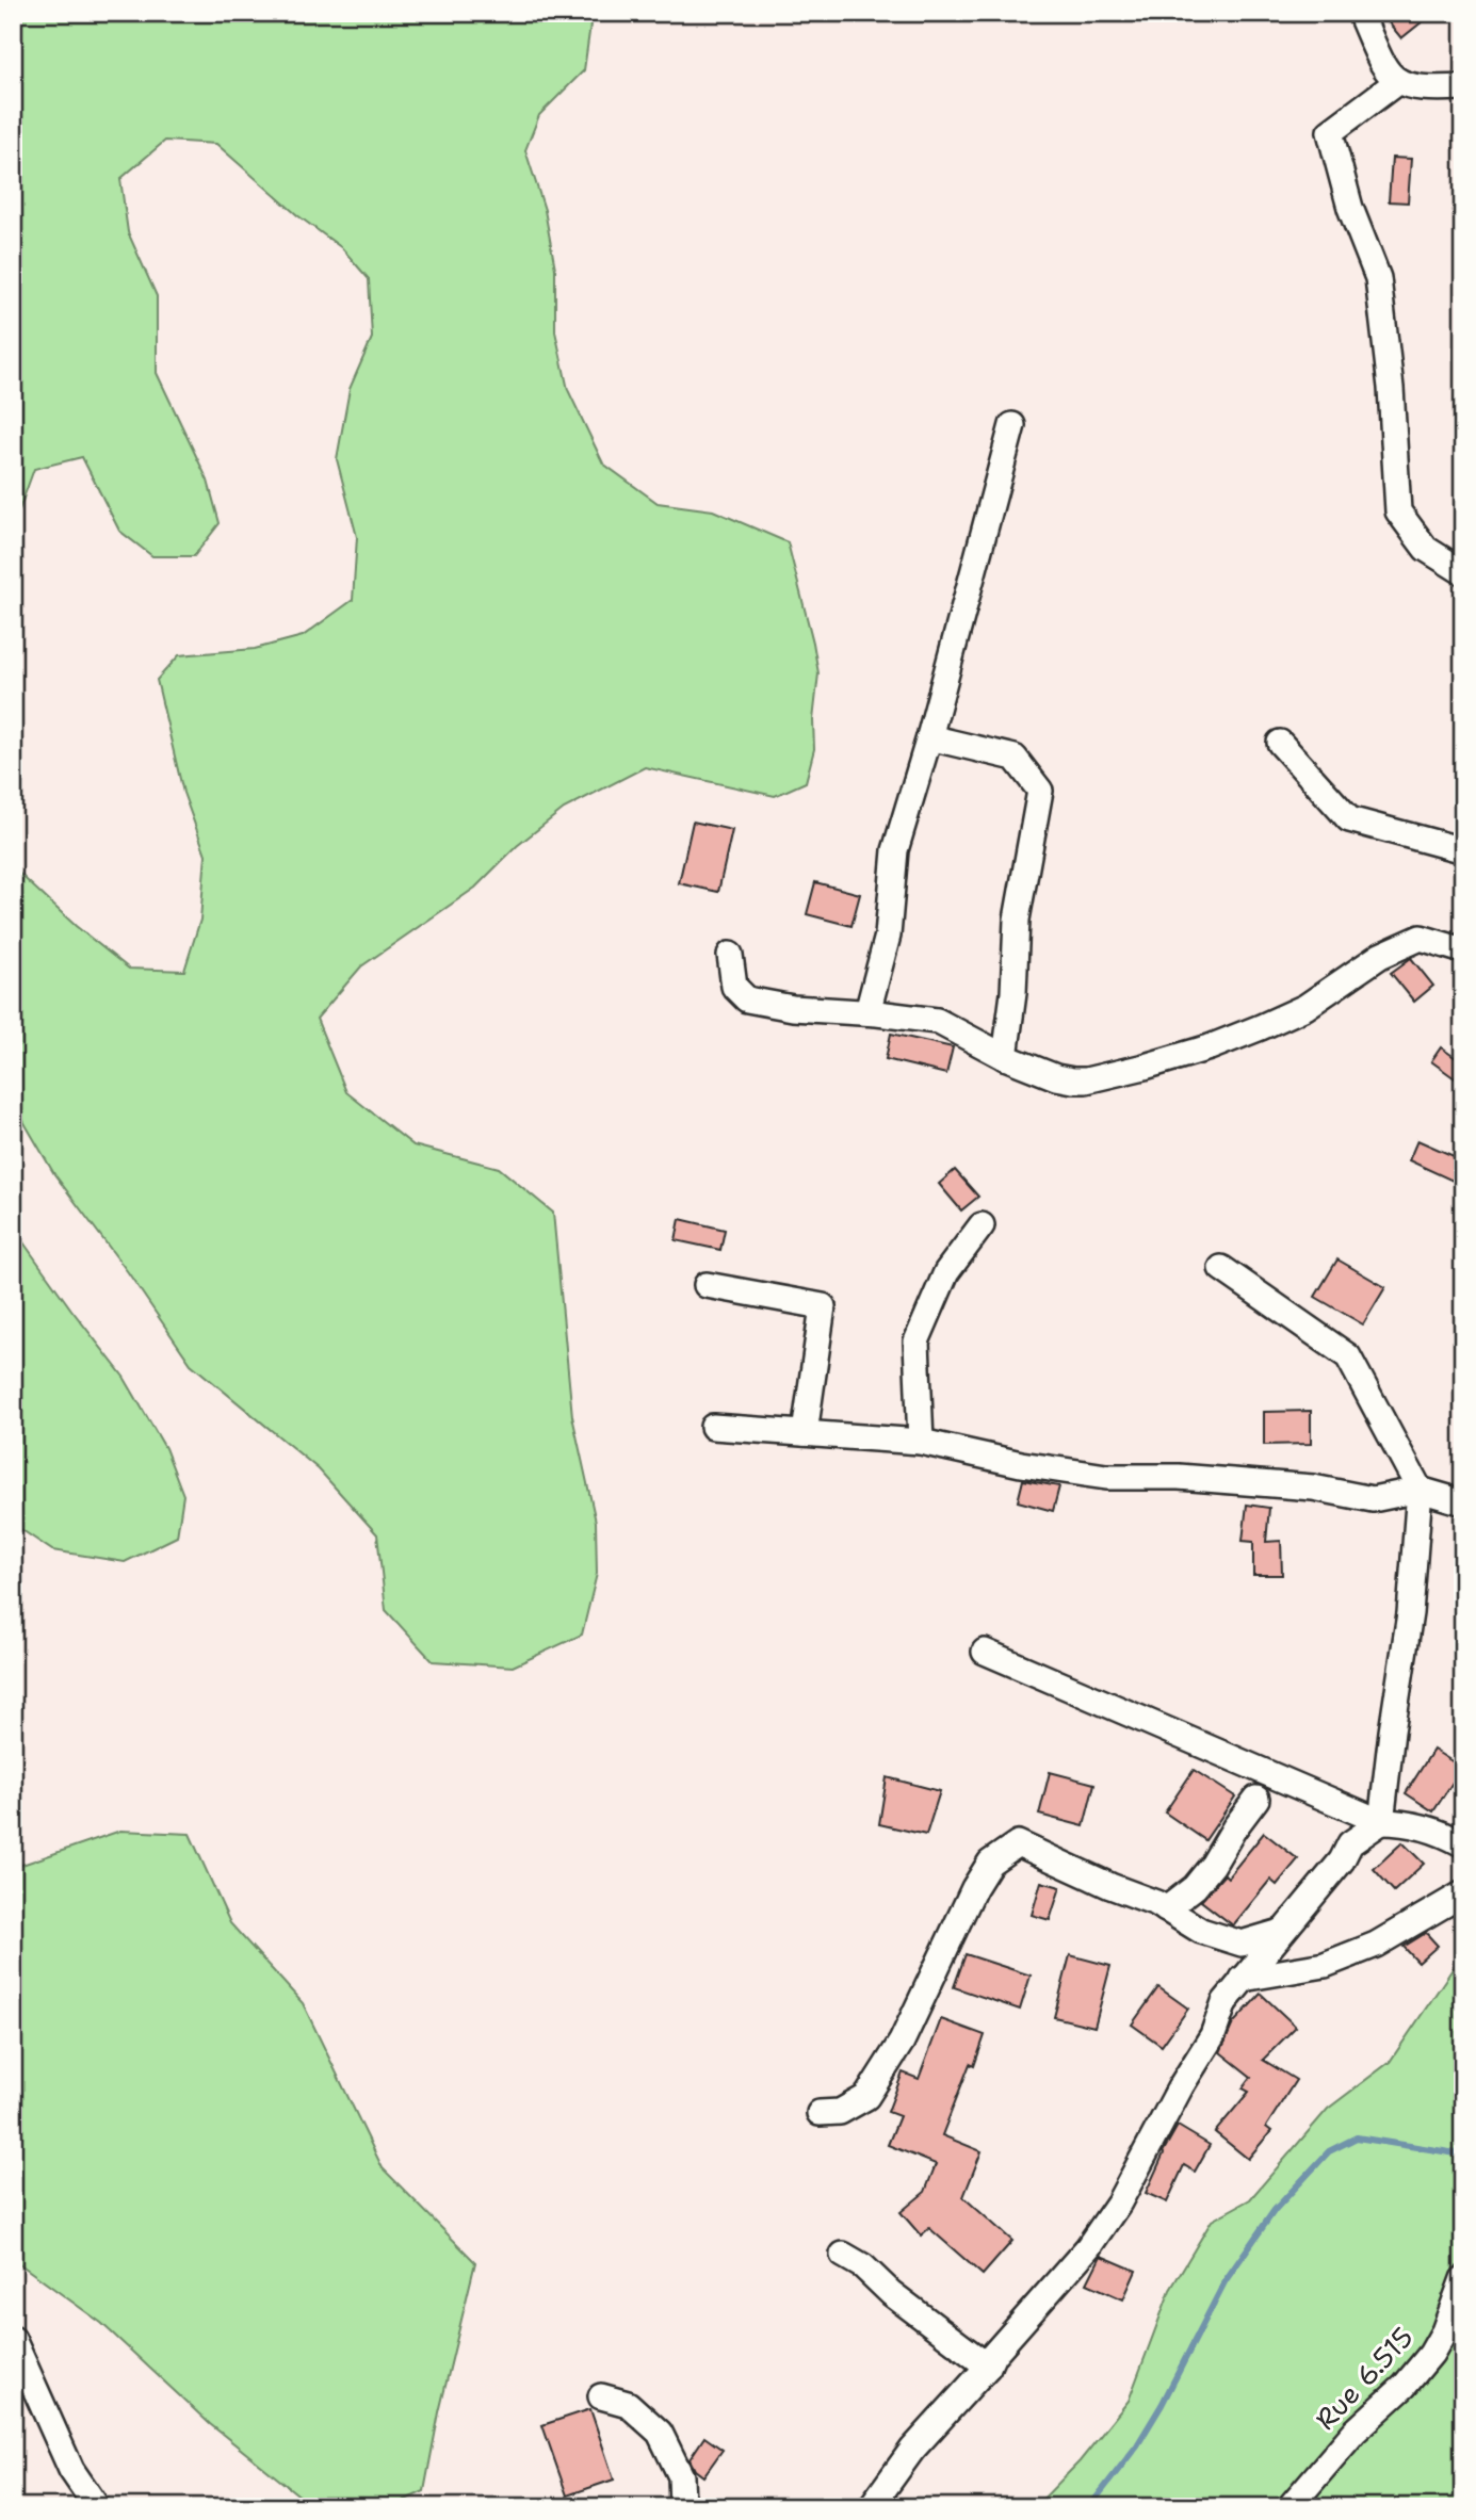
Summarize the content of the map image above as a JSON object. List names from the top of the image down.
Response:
{
  "streets": {
    "street": ["Rue 6.515"]
  }
}
